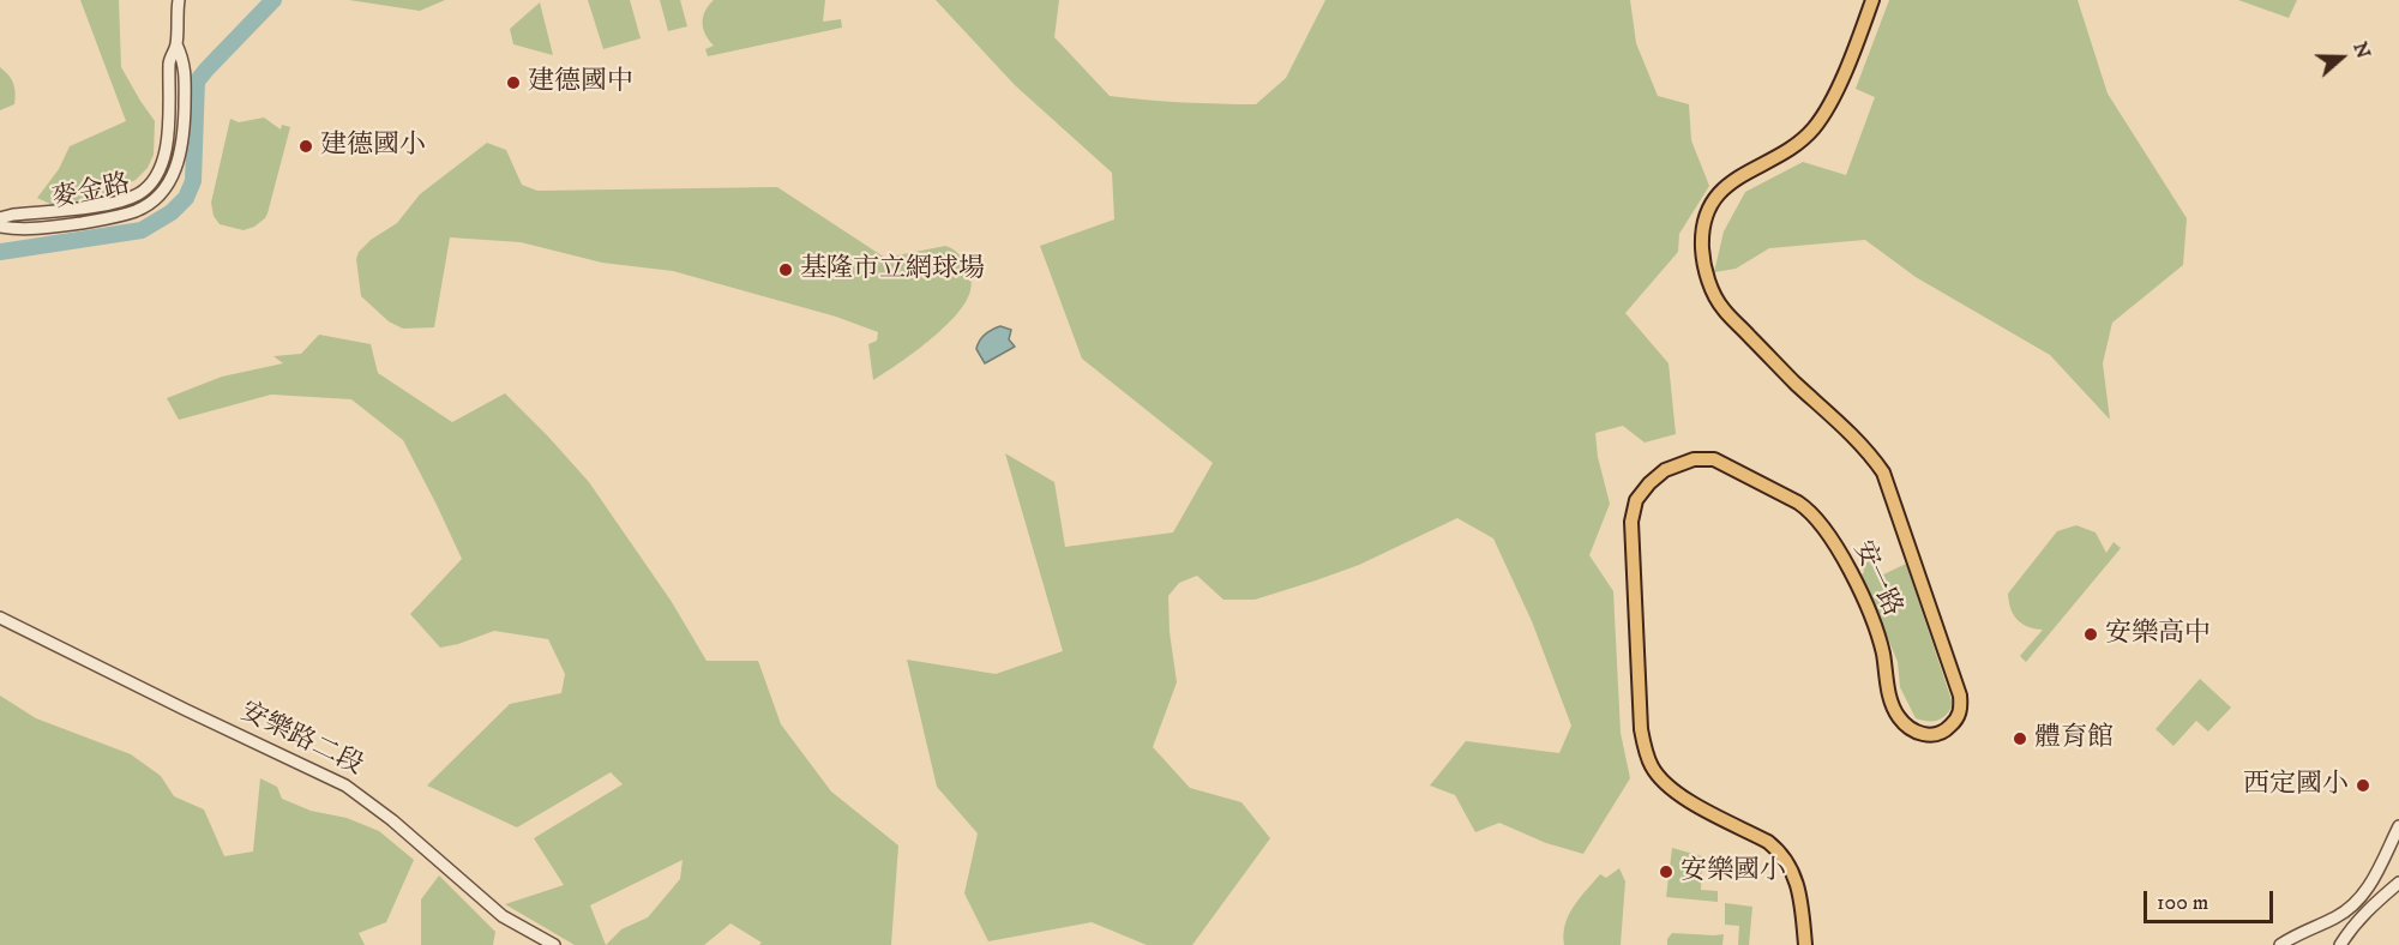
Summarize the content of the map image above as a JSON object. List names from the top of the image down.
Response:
{
  "streets": {
    "main road": ["安一路"],
    "street": ["麥金路", "安樂路二段"]
  },
  "places": [
    "建德國中",
    "建德國小",
    "基隆市立網球場",
    "安樂高中",
    "體育館",
    "西定國小",
    "安樂國小"
  ],
  "scale_bar": "100 m",
  "north": "right"
}
